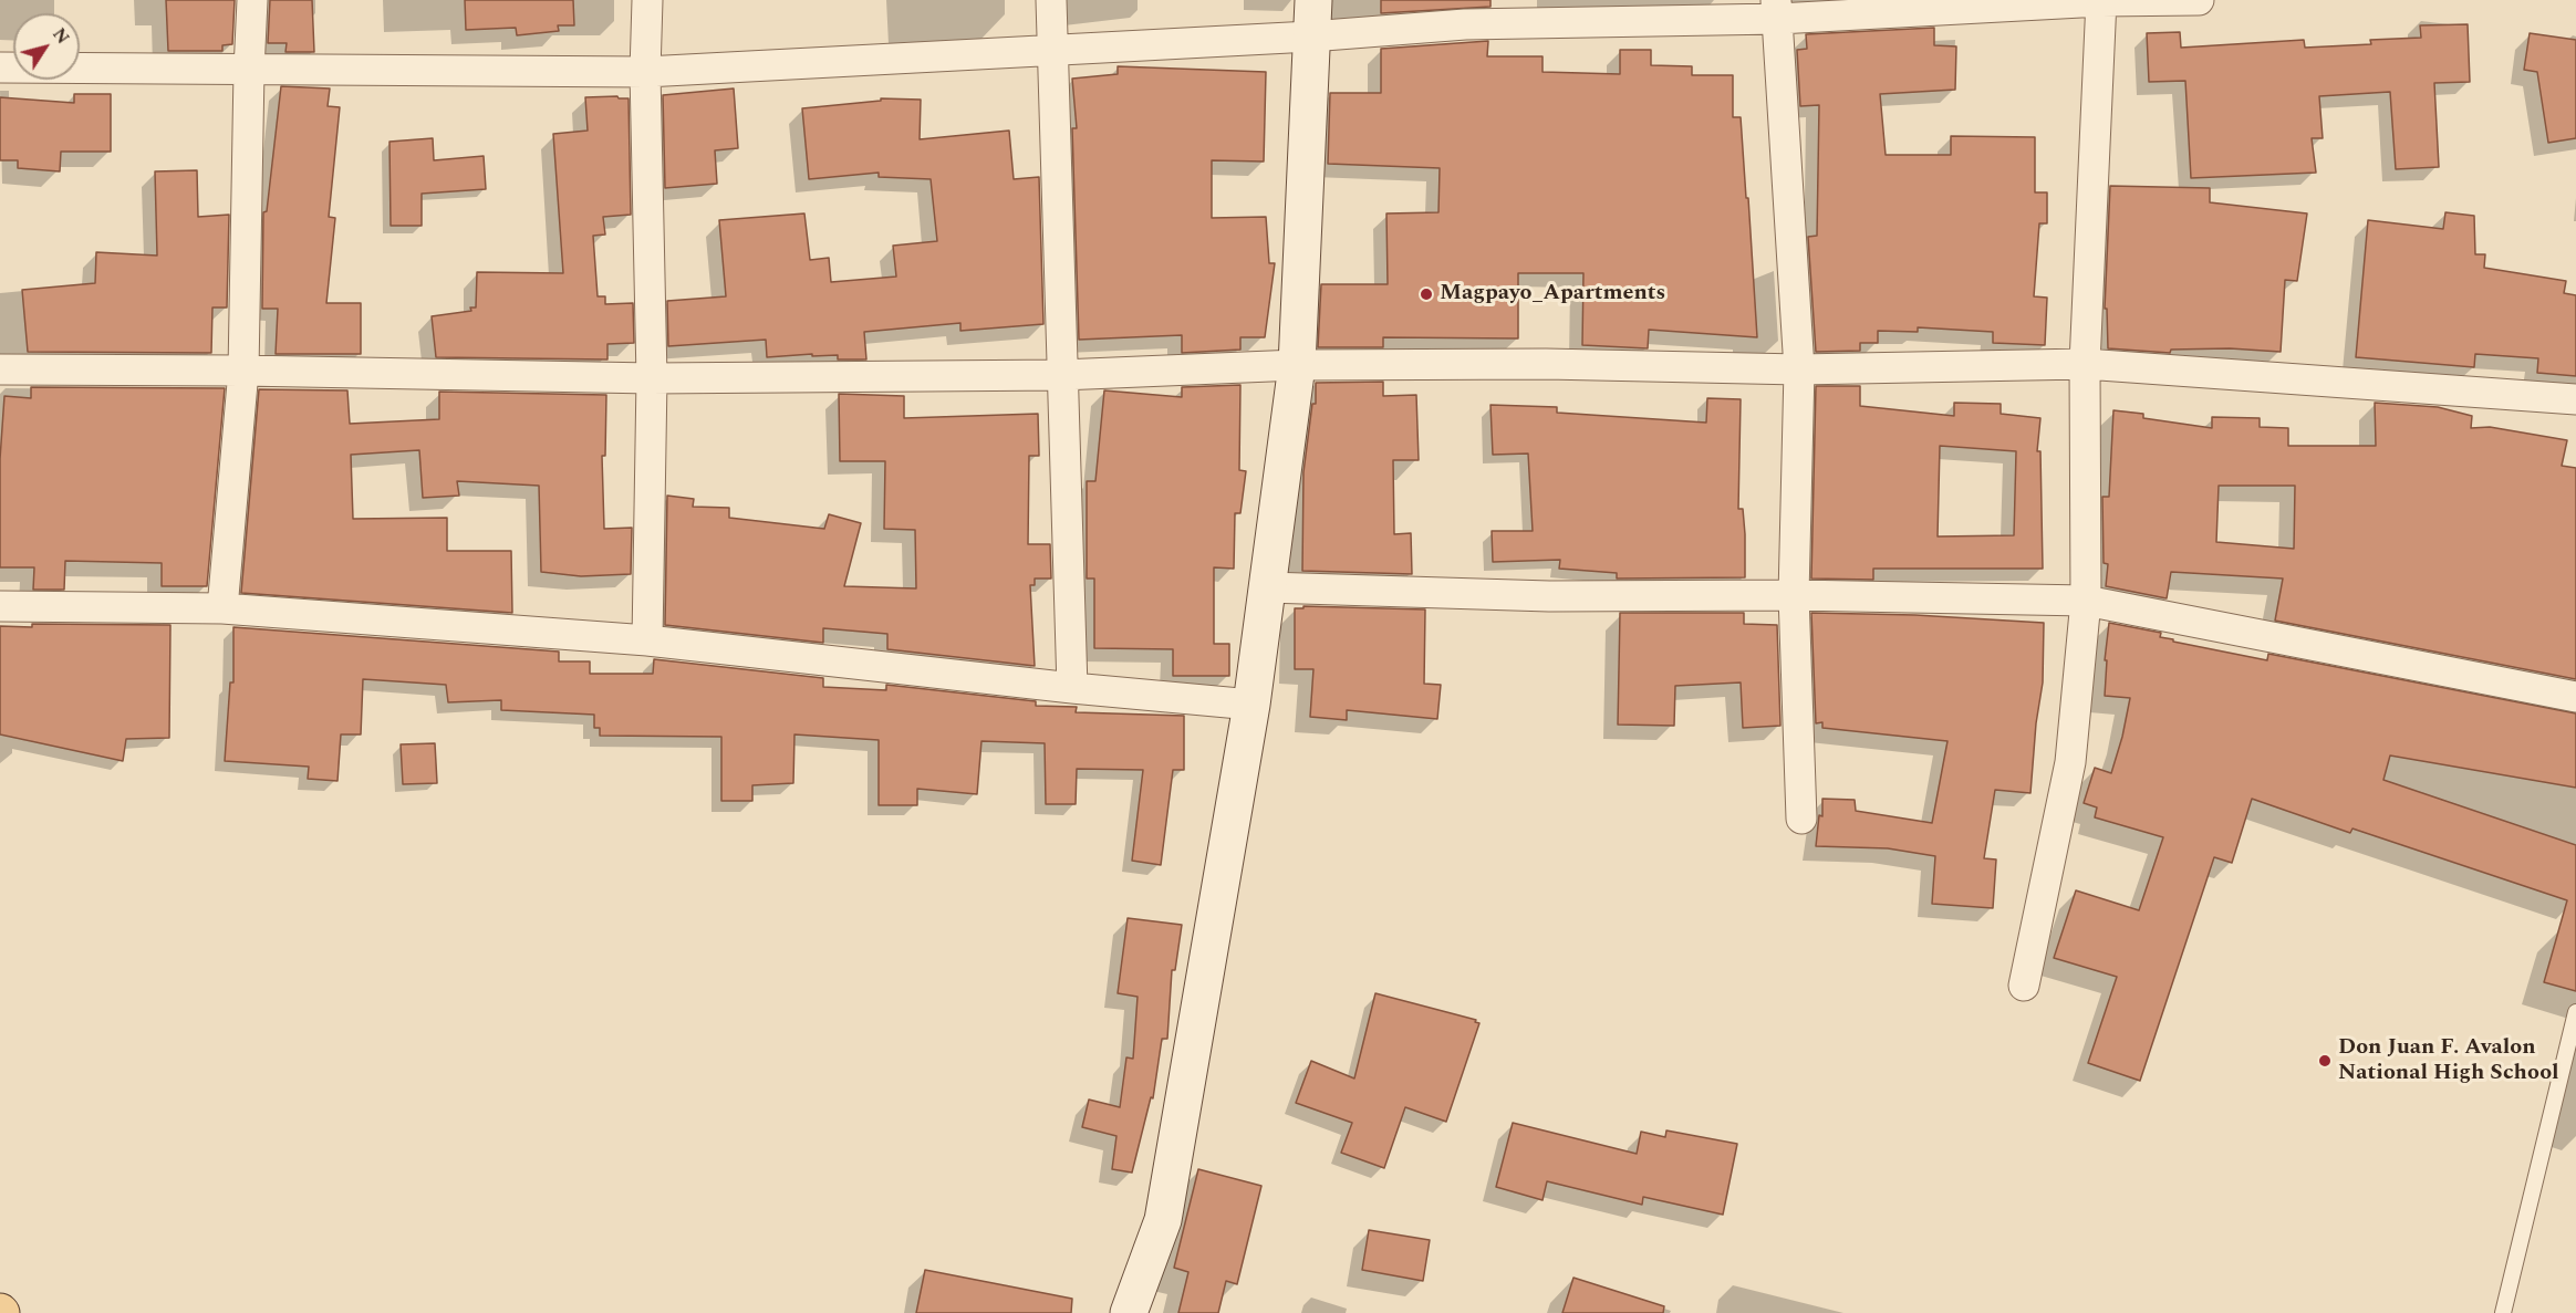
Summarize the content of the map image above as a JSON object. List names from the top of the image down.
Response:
{
  "places": ["Magpayo_Apartments", "Don Juan F. Avalon National High School"],
  "north": "top right"
}
